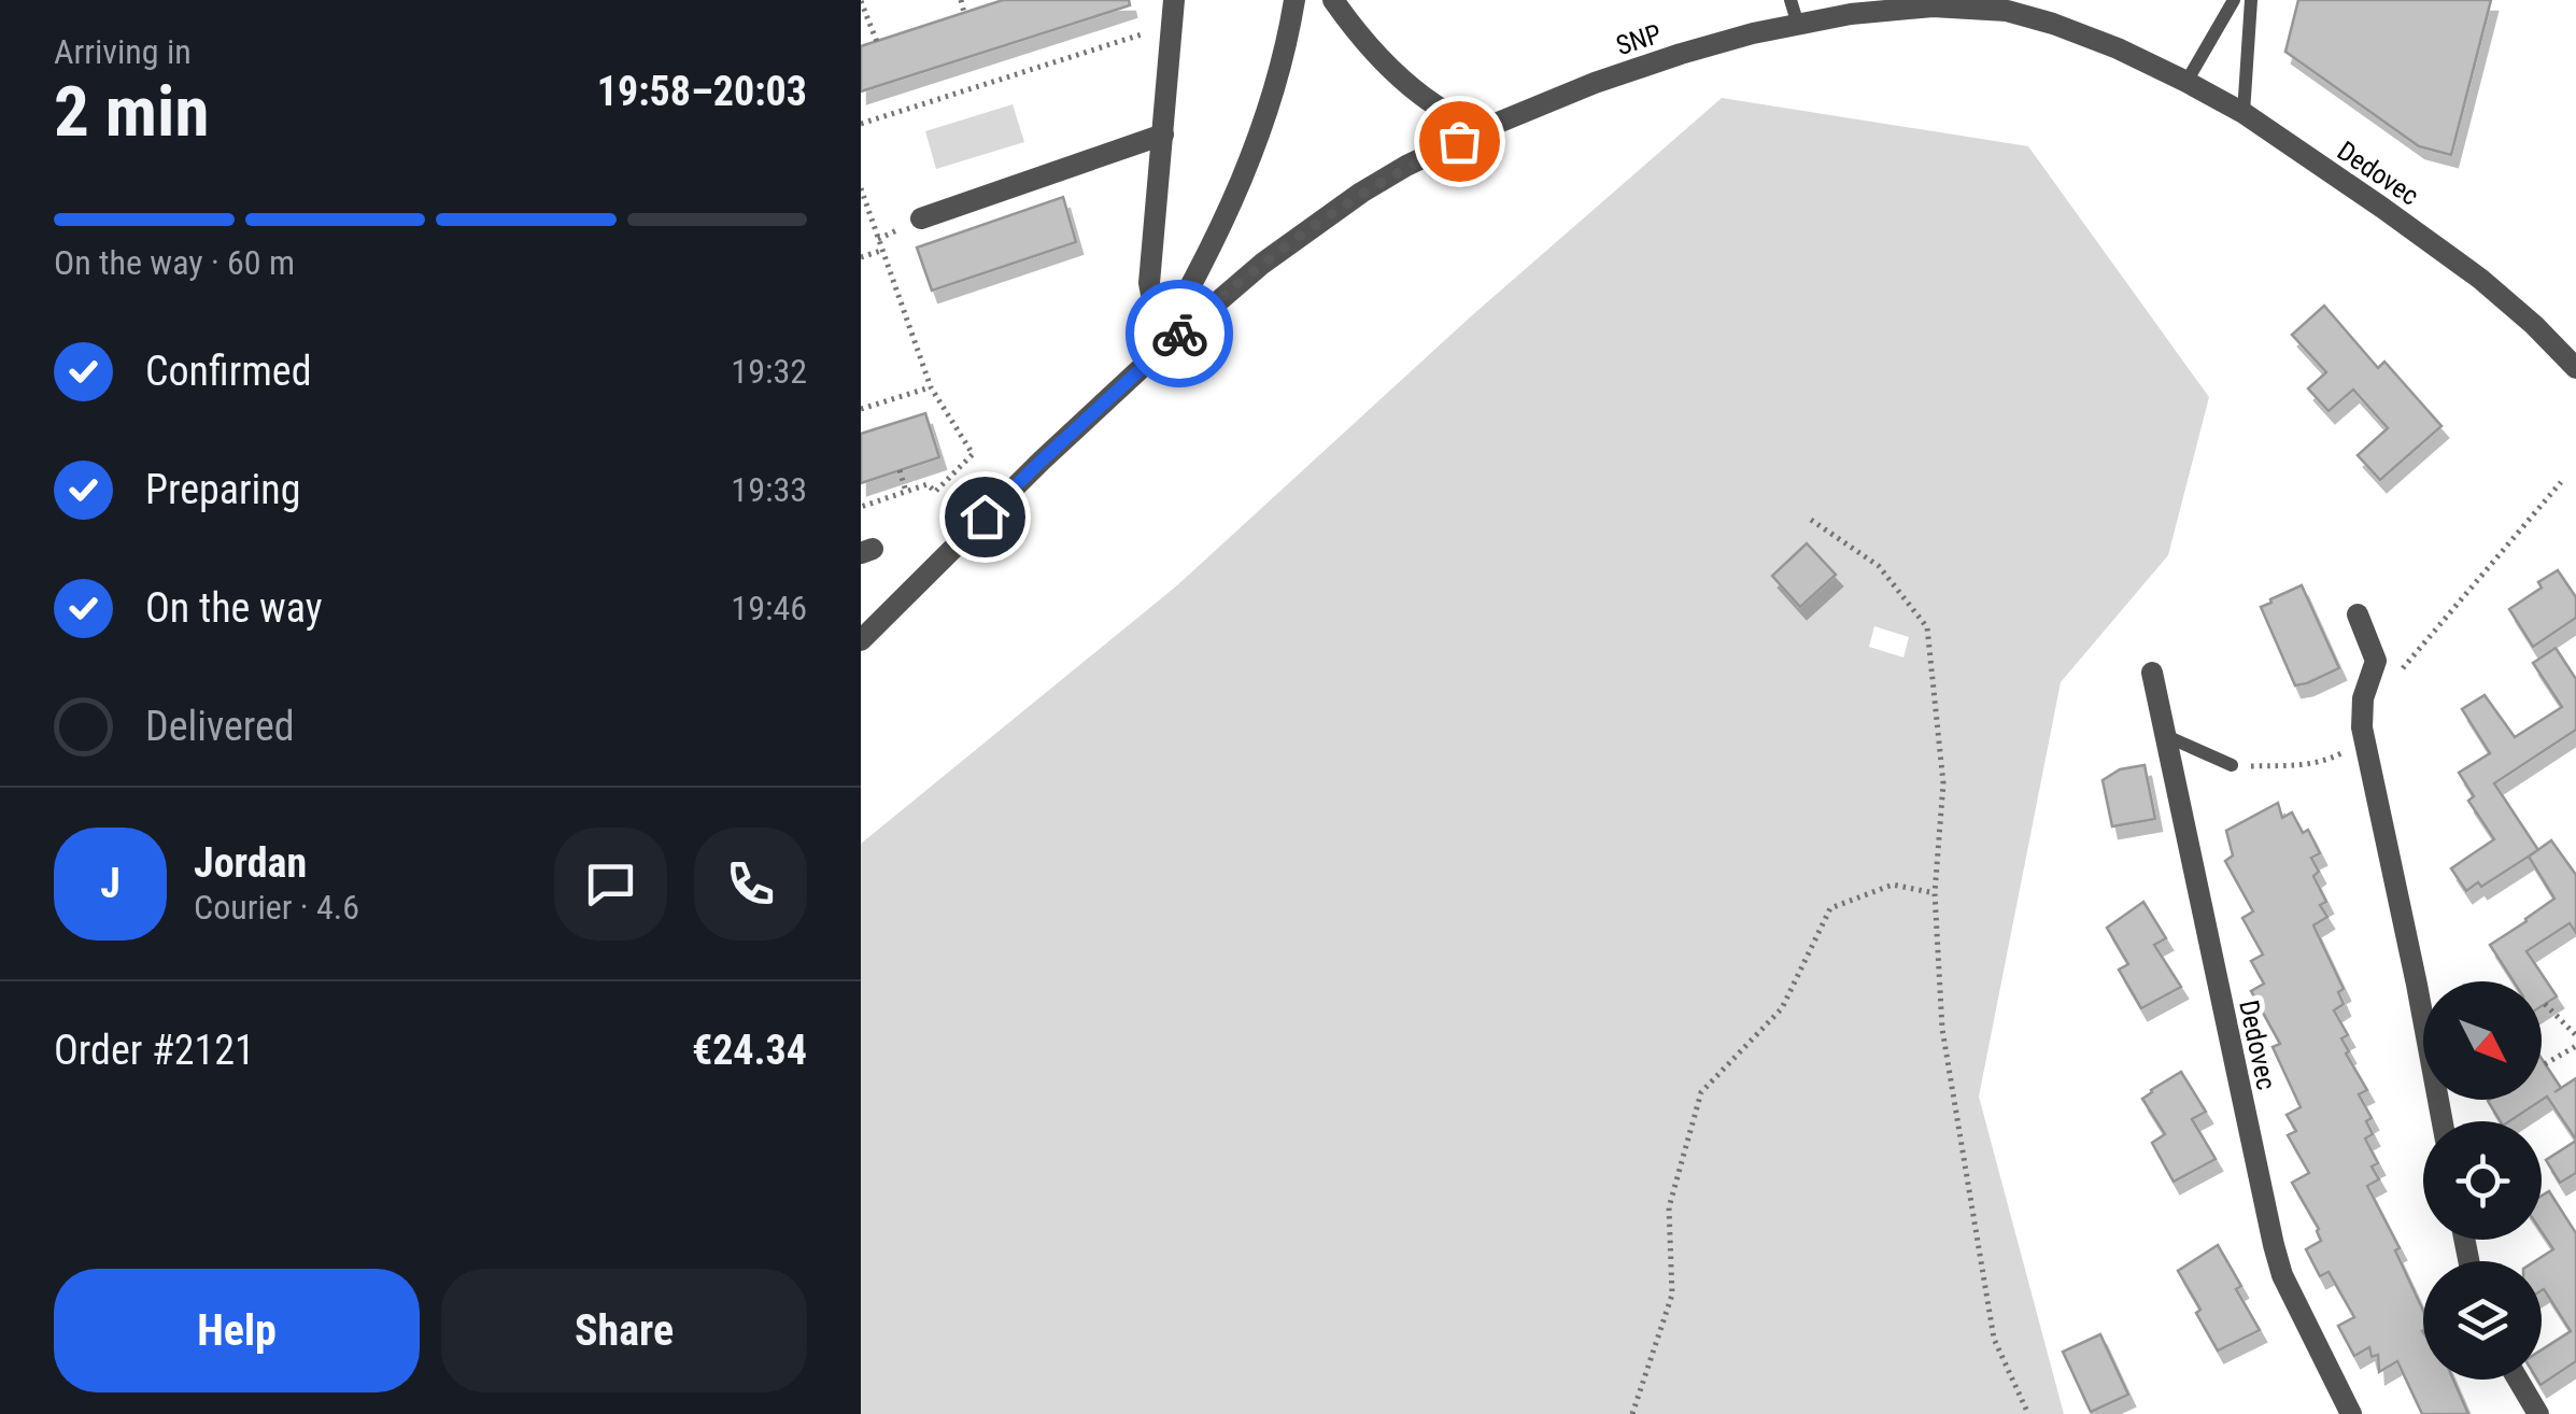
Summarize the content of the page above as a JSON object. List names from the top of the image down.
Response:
{
  "streets": {
    "street": ["SNP", "Dedovec"]
  },
  "crossings": [
    ["SNP", "Dedovec"]
  ],
  "north": "bottom right",
  "page": {
    "heading": ["2 min", "Arriving in", "19:58–20:03"],
    "panel": [
      "Jordan",
      "Courier · 4.6",
      "Order #2121",
      "€24.34"
    ],
    "bar": "On the way · 60 m",
    "list": [
      ["Confirmed", "19:32"],
      ["Preparing", "19:33"],
      ["On the way", "19:46"],
      "Delivered"
    ],
    "round": "J",
    "buttons": ["Help", "Share"]
  }
}
